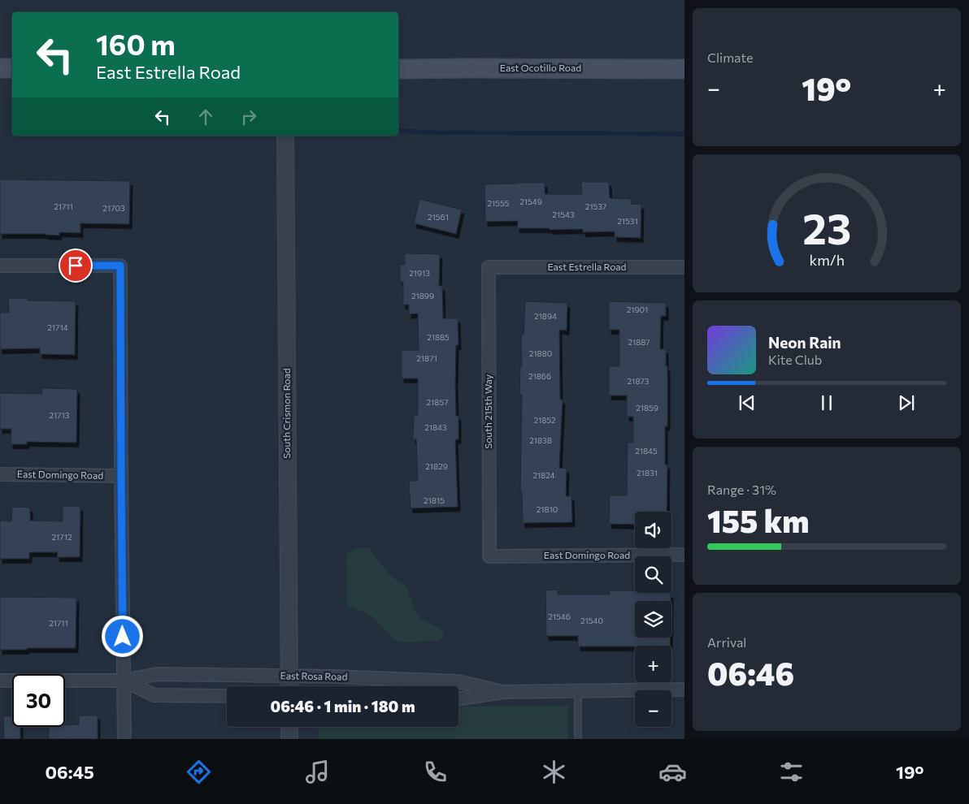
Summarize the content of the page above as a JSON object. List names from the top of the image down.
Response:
{
  "streets": {
    "main road": ["East Ocotillo Road"],
    "street": [
      "East Estrella Road",
      "South 215th Way",
      "South Crismon Road",
      "East Domingo Road",
      "East Rosa Road"
    ]
  },
  "crossings": [
    ["East Estrella Road", "South 215th Way"],
    ["South 215th Way", "East Domingo Road"],
    ["South Crismon Road", "East Rosa Road"]
  ],
  "house_numbers": [
    "21549",
    "21555",
    "21711",
    "21537",
    "21703",
    "21543",
    "21561",
    "21531",
    "21913",
    "21899",
    "21901",
    "21894",
    "21714",
    "21885",
    "21887",
    "21880",
    "21871",
    "21866",
    "21873",
    "21857",
    "21859",
    "21713",
    "21852",
    "21843",
    "21838",
    "21845",
    "21829",
    "21831",
    "21824",
    "21815",
    "21810",
    "21712",
    "21546",
    "21540",
    "21711"
  ],
  "page": {
    "tile": [
      "Climate",
      ["Range · 31%", "155 km"],
      ["Arrival", "06:46"]
    ],
    "turn": ["160 m", "East Estrella Road"],
    "heat": ["−", "19°", "+"],
    "song": ["Neon Rain", "Kite Club"],
    "map_buttons": ["+", "−"],
    "limit": "30",
    "trip": "06:46 · 1 min · 180 m",
    "tabs": ["06:45", "19°"],
    "gauge": ["23", "km/h"]
  }
}
